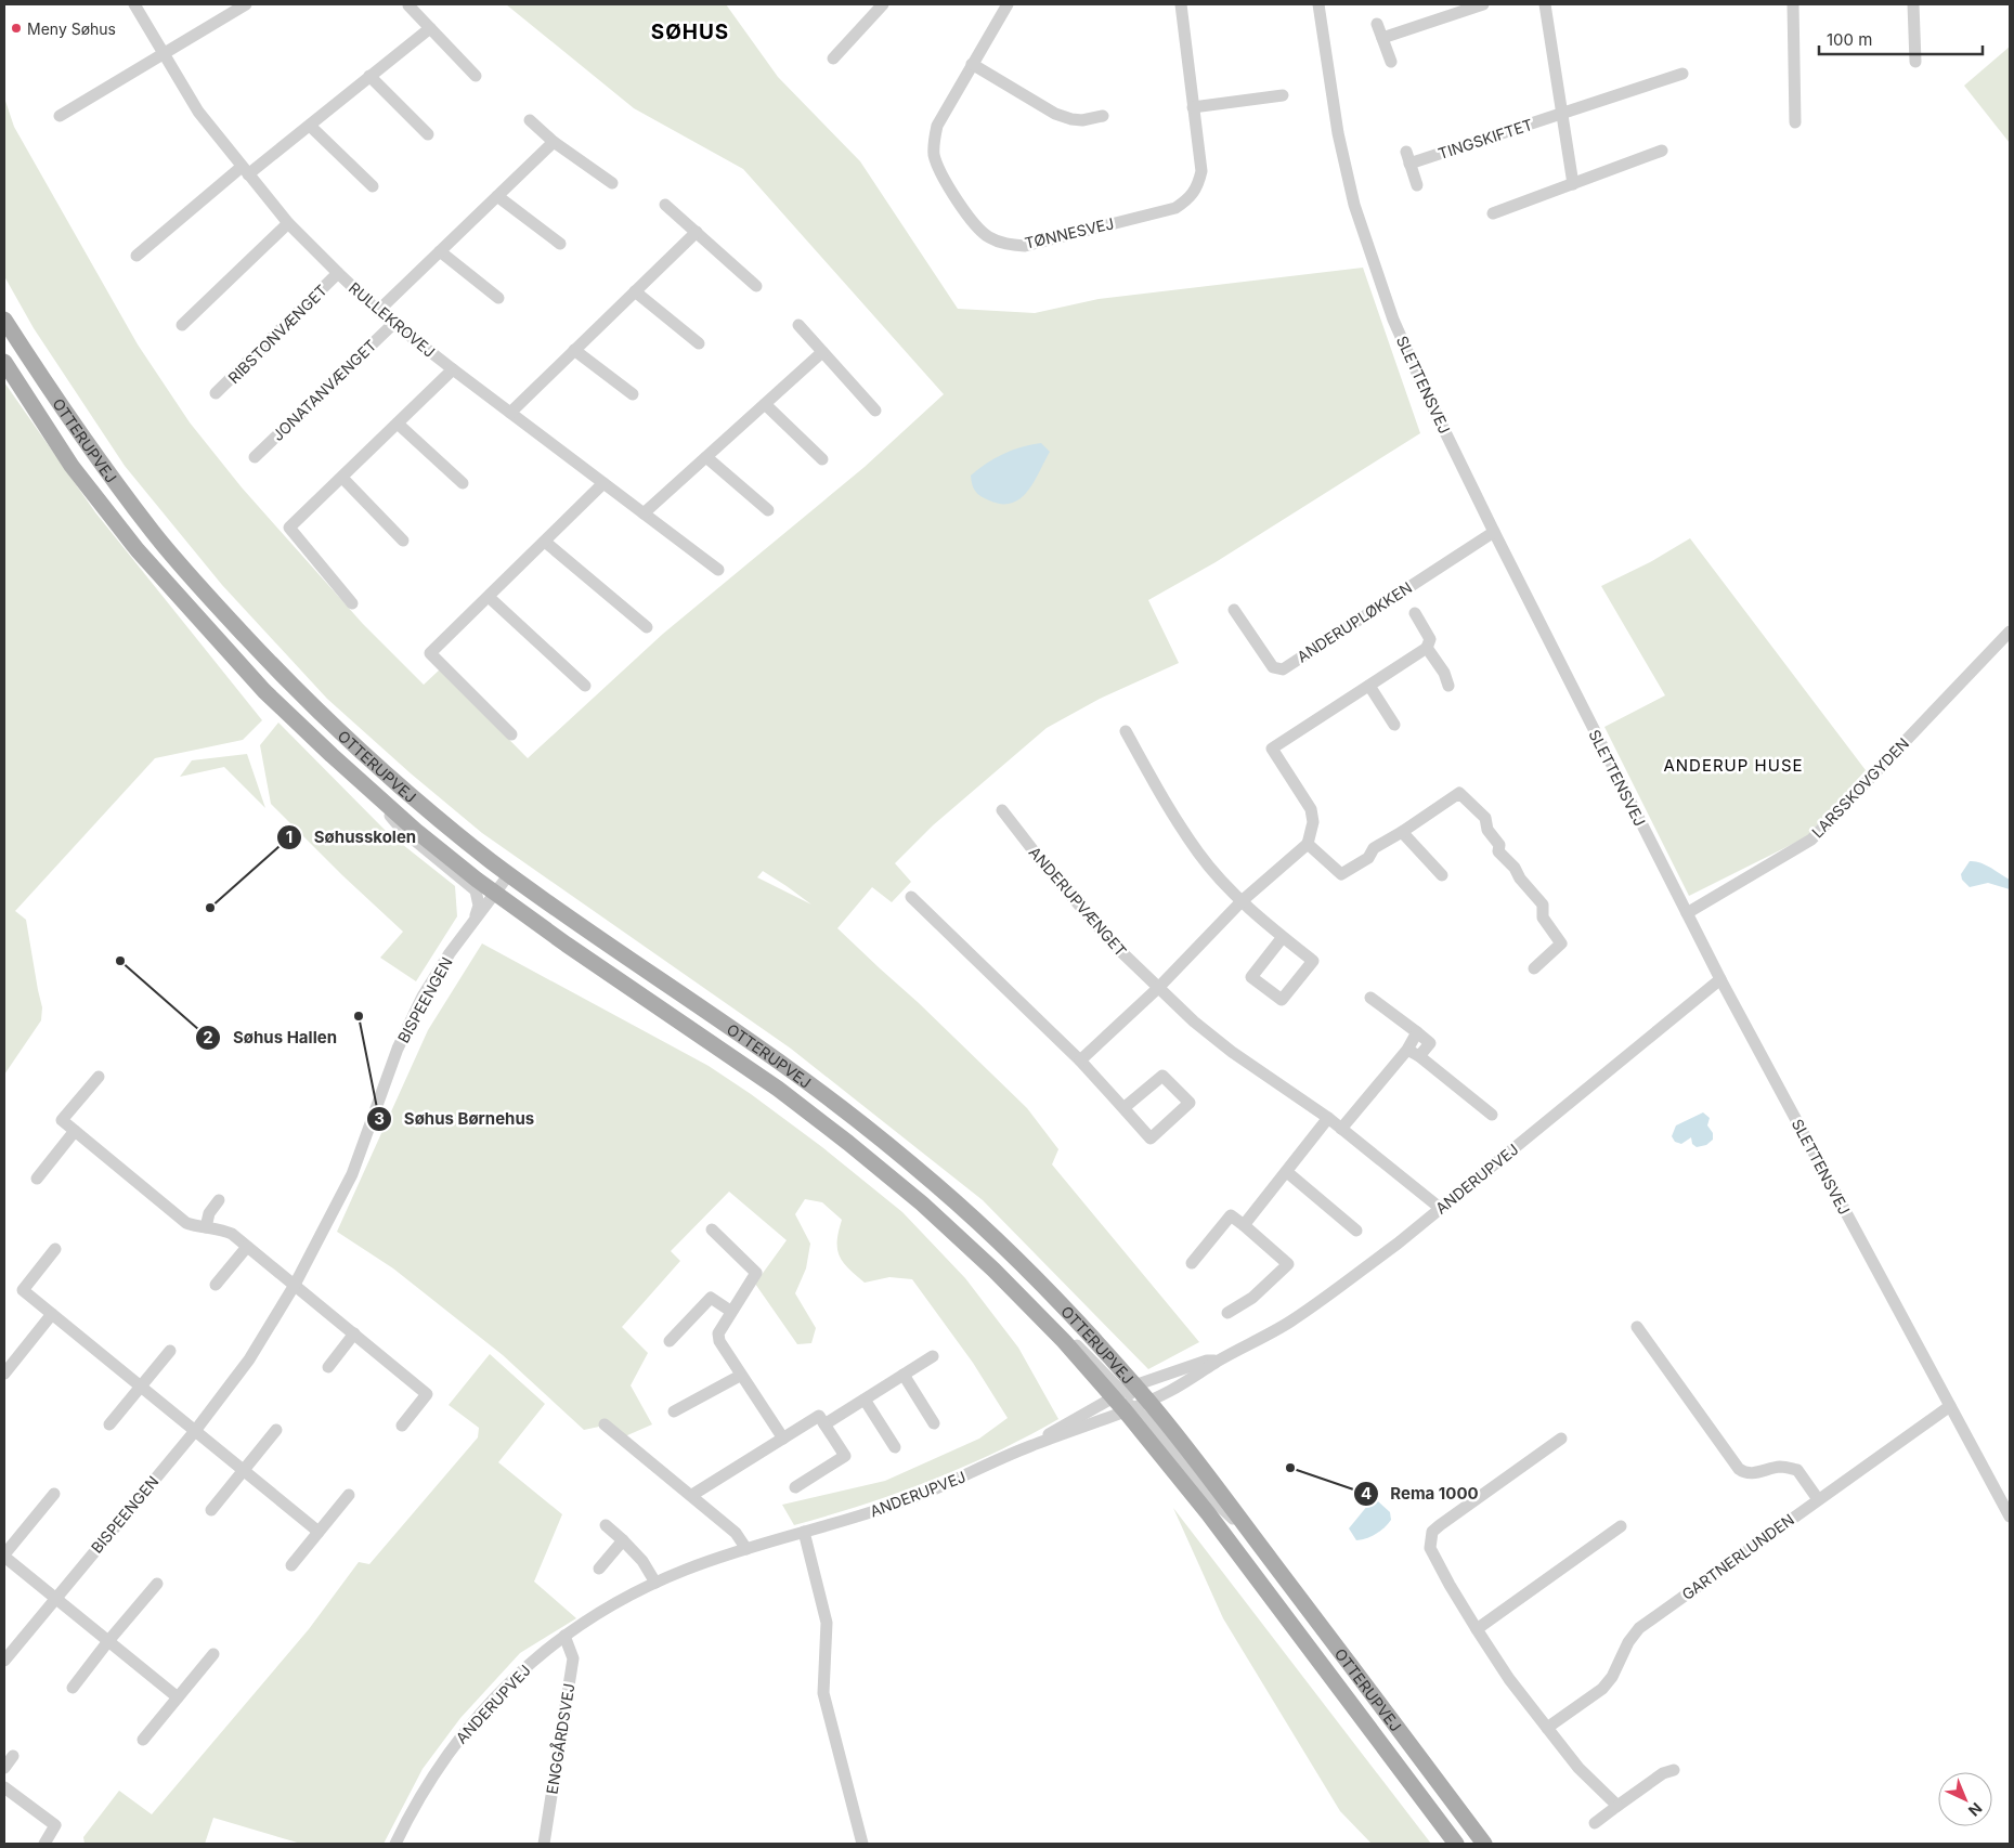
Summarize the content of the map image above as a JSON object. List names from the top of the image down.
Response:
{
  "streets": {
    "main road": ["OTTERUPVEJ"],
    "street": [
      "TINGSKIFTET",
      "TØNNESVEJ",
      "RULLEKROVEJ",
      "RIBSTONVÆNGET",
      "SLETTENSVEJ",
      "JONATANVÆNGET",
      "ANDERUPLØKKEN",
      "LARSSKOVGYDEN",
      "ANDERUPVÆNGET",
      "BISPEENGEN",
      "ANDERUPVEJ",
      "GARTNERLUNDEN",
      "ENGGÅRDSVEJ"
    ]
  },
  "crossings": [
    ["RULLEKROVEJ", "RIBSTONVÆNGET"],
    ["RULLEKROVEJ", "JONATANVÆNGET"],
    ["SLETTENSVEJ", "ANDERUPLØKKEN"],
    ["SLETTENSVEJ", "LARSSKOVGYDEN"],
    ["SLETTENSVEJ", "ANDERUPVEJ"],
    ["SLETTENSVEJ", "GARTNERLUNDEN"],
    ["OTTERUPVEJ", "BISPEENGEN"],
    ["OTTERUPVEJ", "ANDERUPVEJ"],
    ["ANDERUPVÆNGET", "ANDERUPVEJ"],
    ["ANDERUPVEJ", "ENGGÅRDSVEJ"]
  ],
  "districts": ["SØHUS", "ANDERUP HUSE"],
  "places": [
    "Meny Søhus",
    "Søhusskolen",
    "Søhus Hallen",
    "Søhus Børnehus",
    "Rema 1000"
  ],
  "scale_bar": "100 m",
  "north": "bottom right"
}
